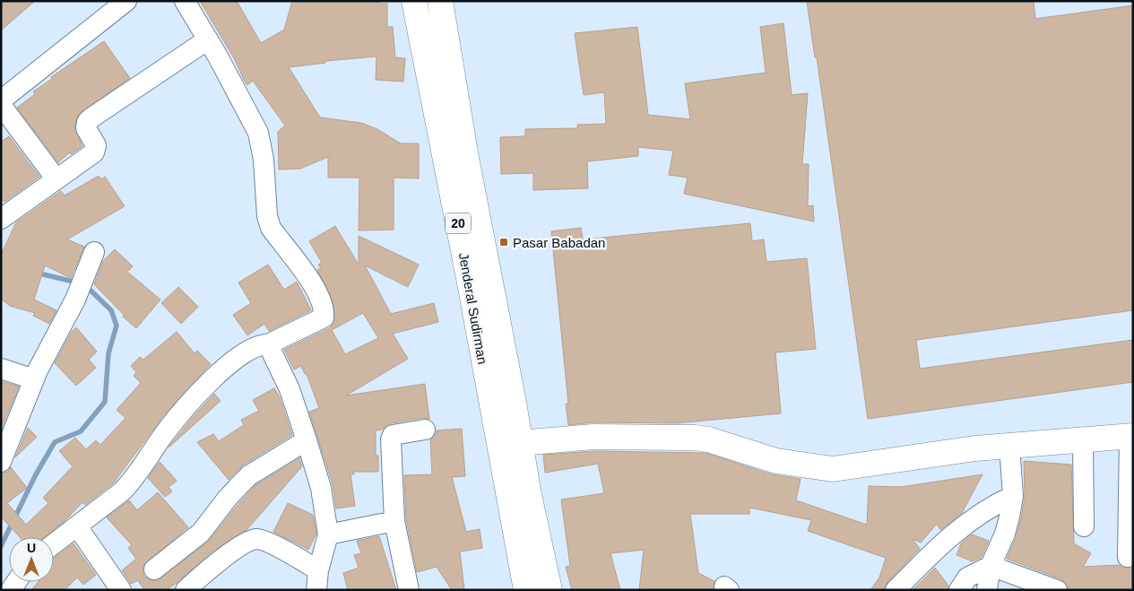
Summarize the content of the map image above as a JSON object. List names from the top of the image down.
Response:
{
  "streets": {
    "main road": ["20", "Jenderal Sudirman"]
  },
  "places": {
    "transit": ["Pasar Babadan"]
  },
  "north": "top"
}
